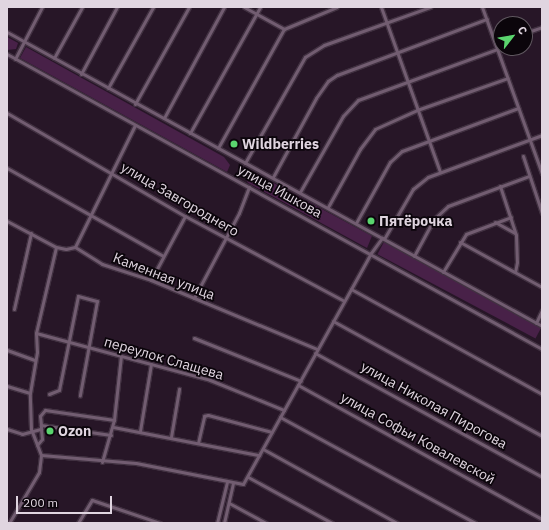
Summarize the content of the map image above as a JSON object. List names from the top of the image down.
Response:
{
  "streets": {
    "street": [
      "улица Ишкова",
      "улица Завгороднего",
      "Каменная улица",
      "переулок Слащева",
      "улица Николая Пирогова",
      "улица Софьи Ковалевской"
    ]
  },
  "crossings": [
    ["Каменная улица", "улица Николая Пирогова"]
  ],
  "places": ["Wildberries", "Пятёрочка", "Ozon"],
  "scale_bar": "200 m",
  "north": "top right"
}
